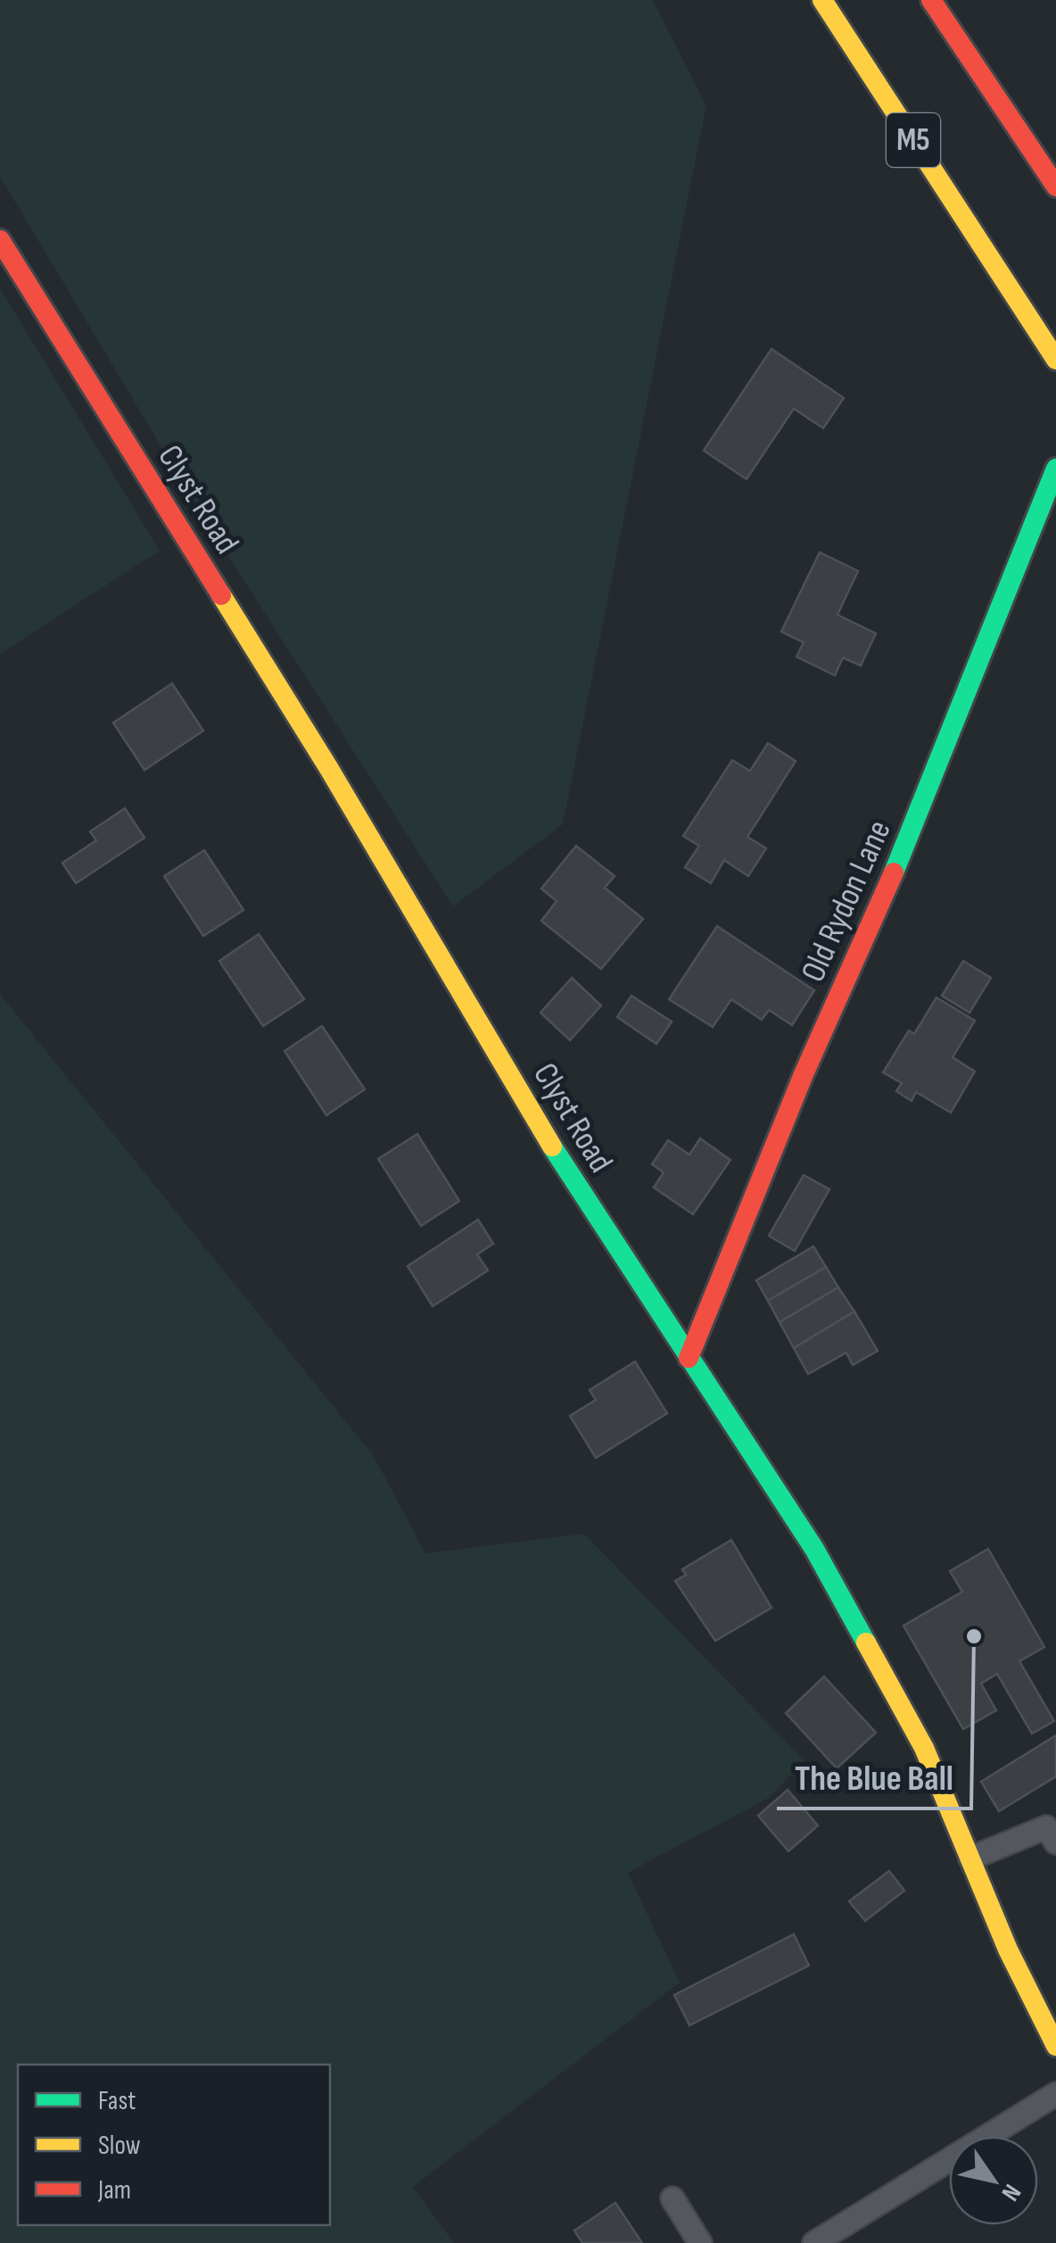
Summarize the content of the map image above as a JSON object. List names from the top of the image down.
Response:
{
  "streets": {
    "main road": ["M5", "Clyst Road", "Old Rydon Lane"]
  },
  "crossings": [
    ["Clyst Road", "Old Rydon Lane"]
  ],
  "places": ["The Blue Ball"],
  "legend": ["Fast", "Slow", "Jam"],
  "north": "bottom right"
}
